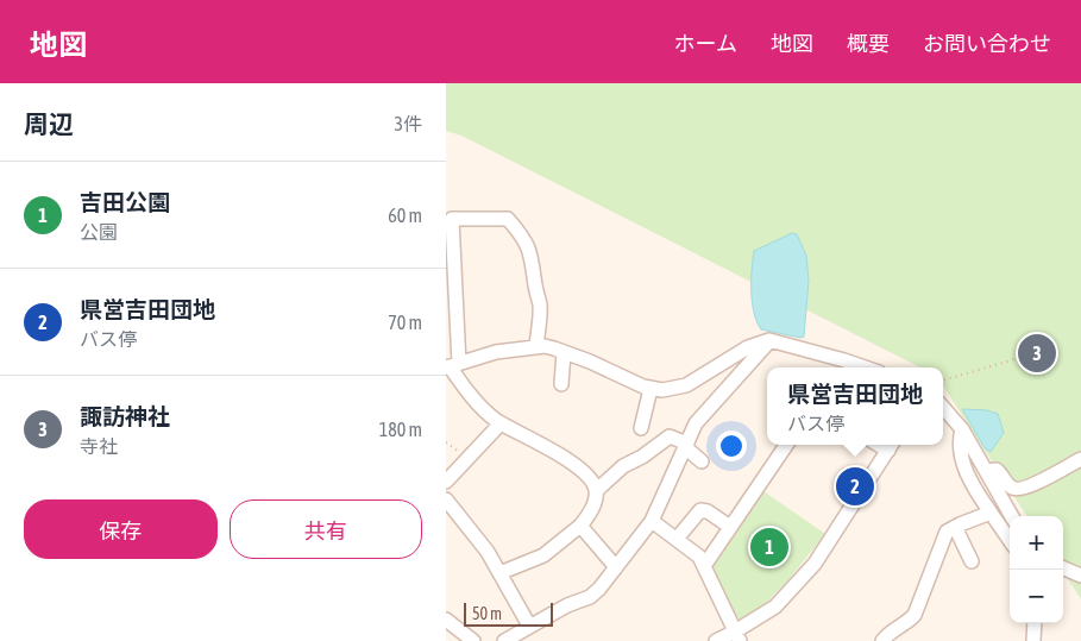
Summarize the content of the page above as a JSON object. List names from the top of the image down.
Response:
{
  "scale_bar": "50 m",
  "page": {
    "header": "地図",
    "nav": [
      "ホーム",
      "地図",
      "概要",
      "お問い合わせ"
    ],
    "heading": ["周辺", "3件"],
    "list": [
      {
        "mark": "1",
        "name": "吉田公園",
        "note": "公園",
        "value": "60 m"
      },
      {
        "mark": "2",
        "name": "県営吉田団地",
        "note": "バス停",
        "value": "70 m"
      },
      {
        "mark": "3",
        "name": "諏訪神社",
        "note": "寺社",
        "value": "180 m"
      }
    ],
    "pins": ["3", "2", "1"],
    "popup": ["県営吉田団地", "バス停"],
    "buttons": ["保存", "共有"],
    "map_buttons": ["+", "−"],
    "scale": "50 m"
  }
}
